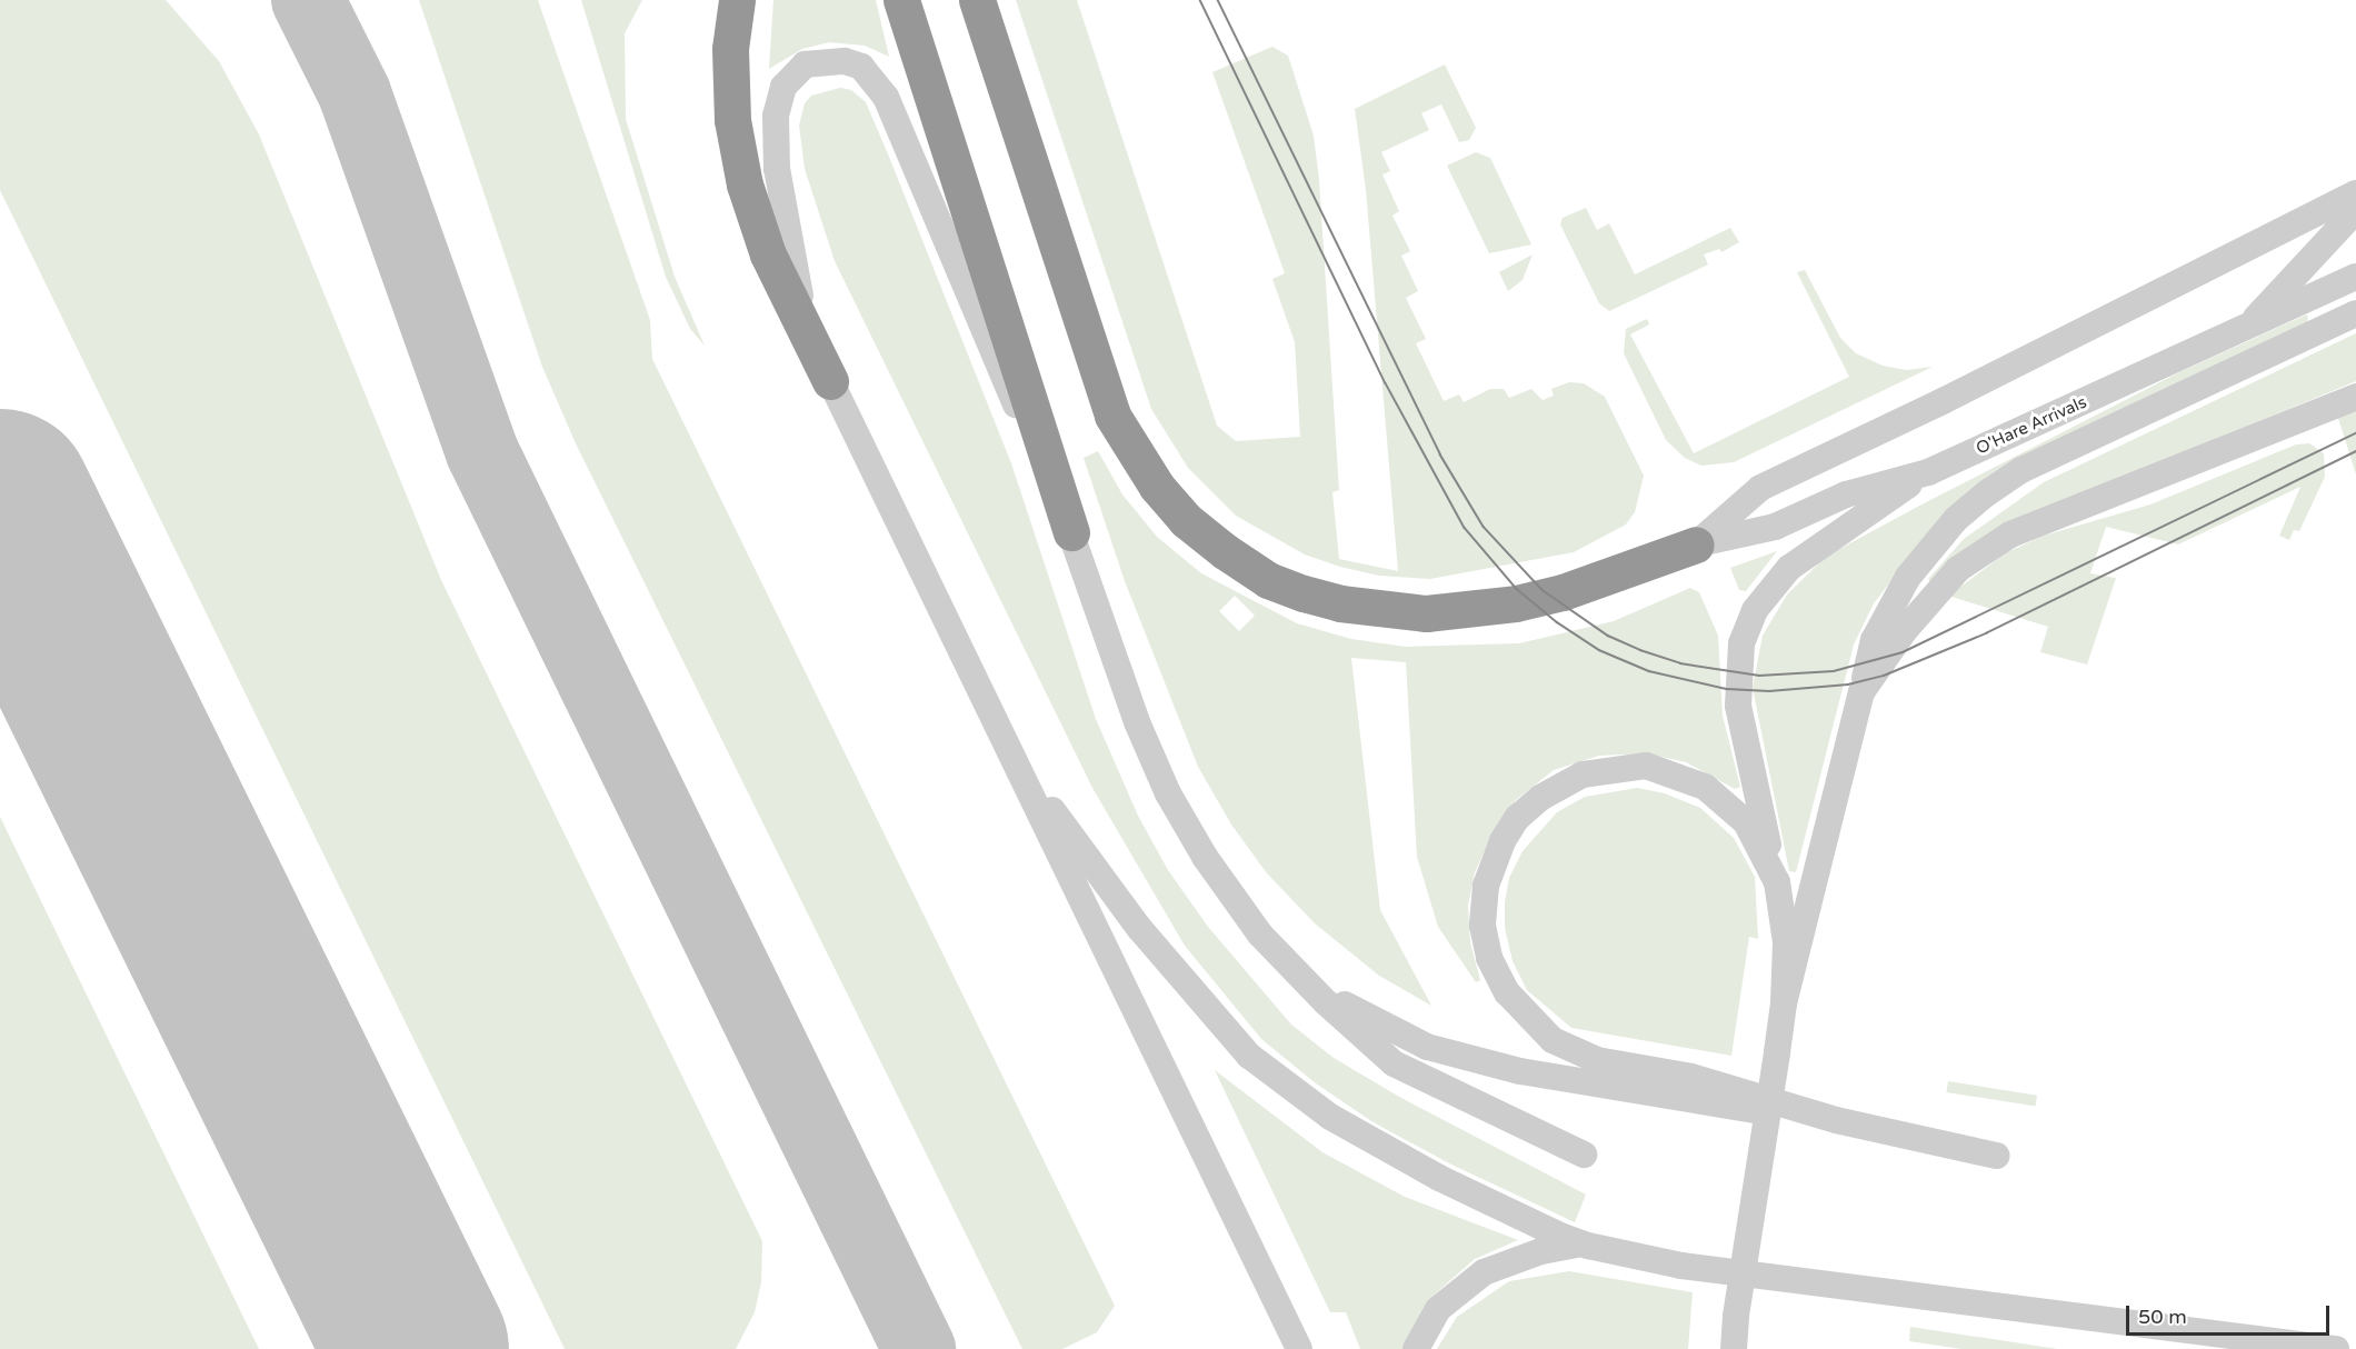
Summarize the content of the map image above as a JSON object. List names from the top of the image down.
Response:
{
  "streets": {
    "street": ["O'Hare Arrivals"]
  },
  "scale_bar": "50 m"
}
